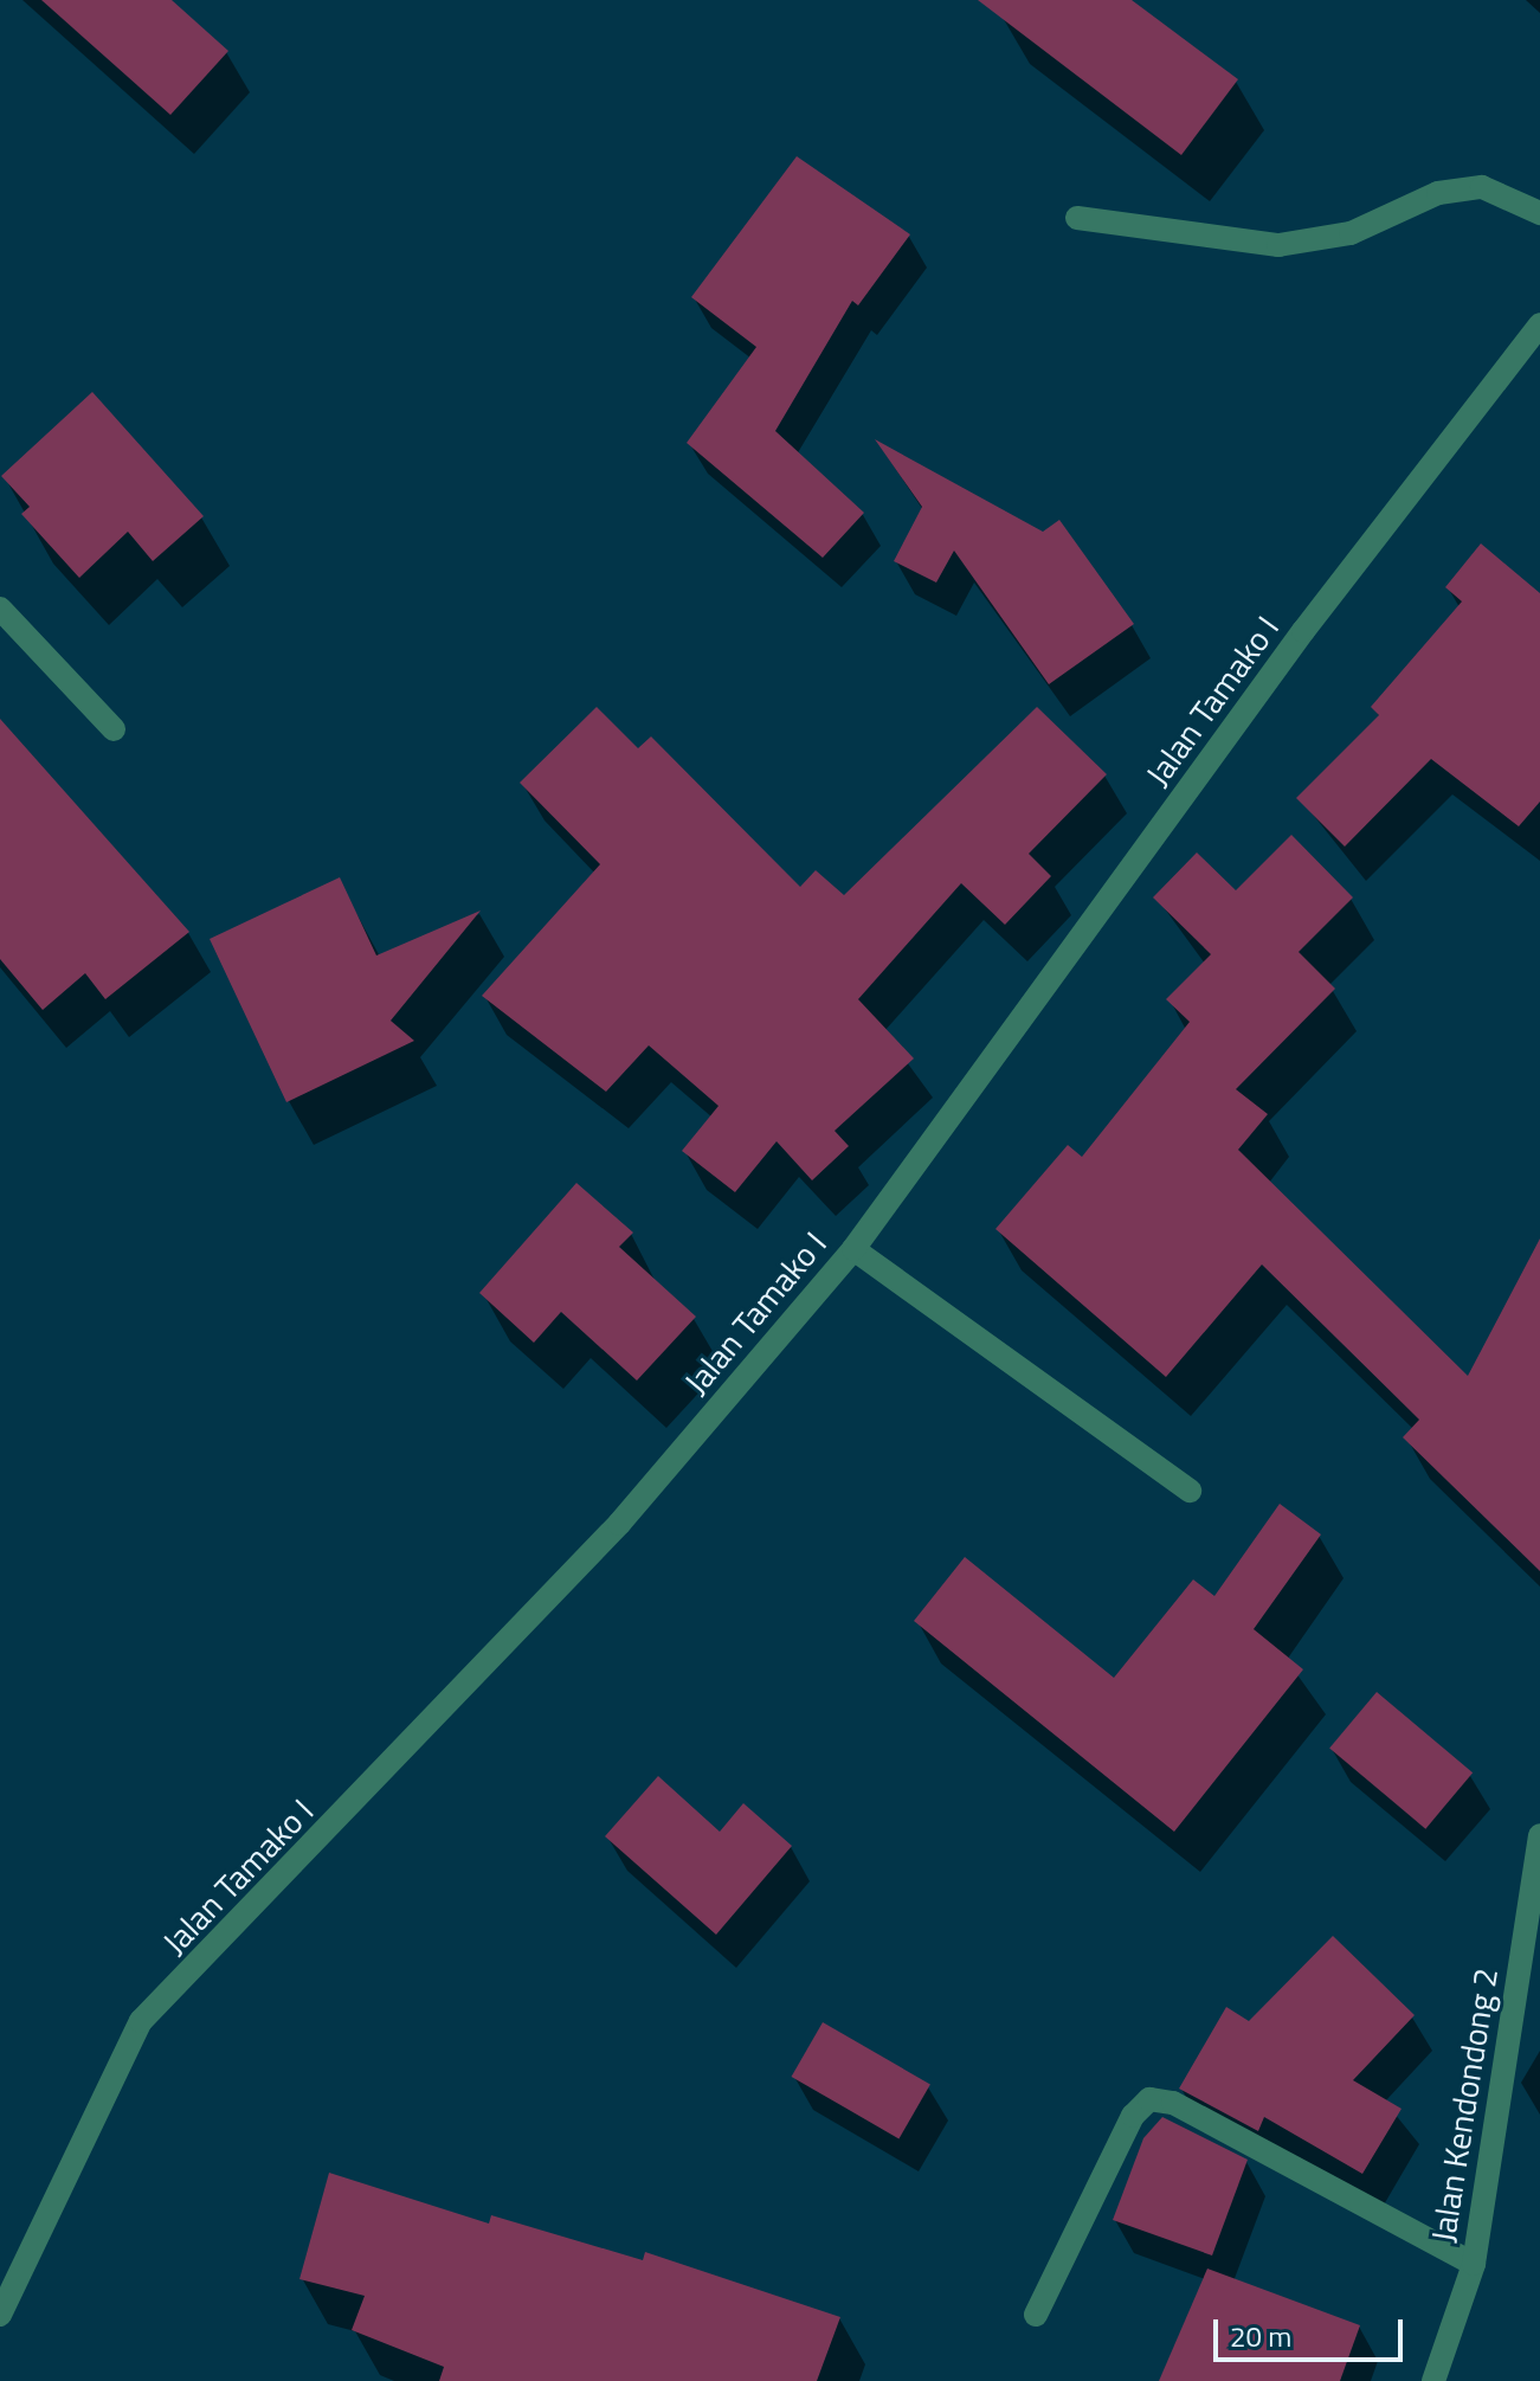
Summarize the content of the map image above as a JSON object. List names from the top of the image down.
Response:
{
  "streets": {
    "street": ["Jalan Tamako I", "Jalan Kendondong 2"]
  },
  "scale_bar": "20 m"
}
